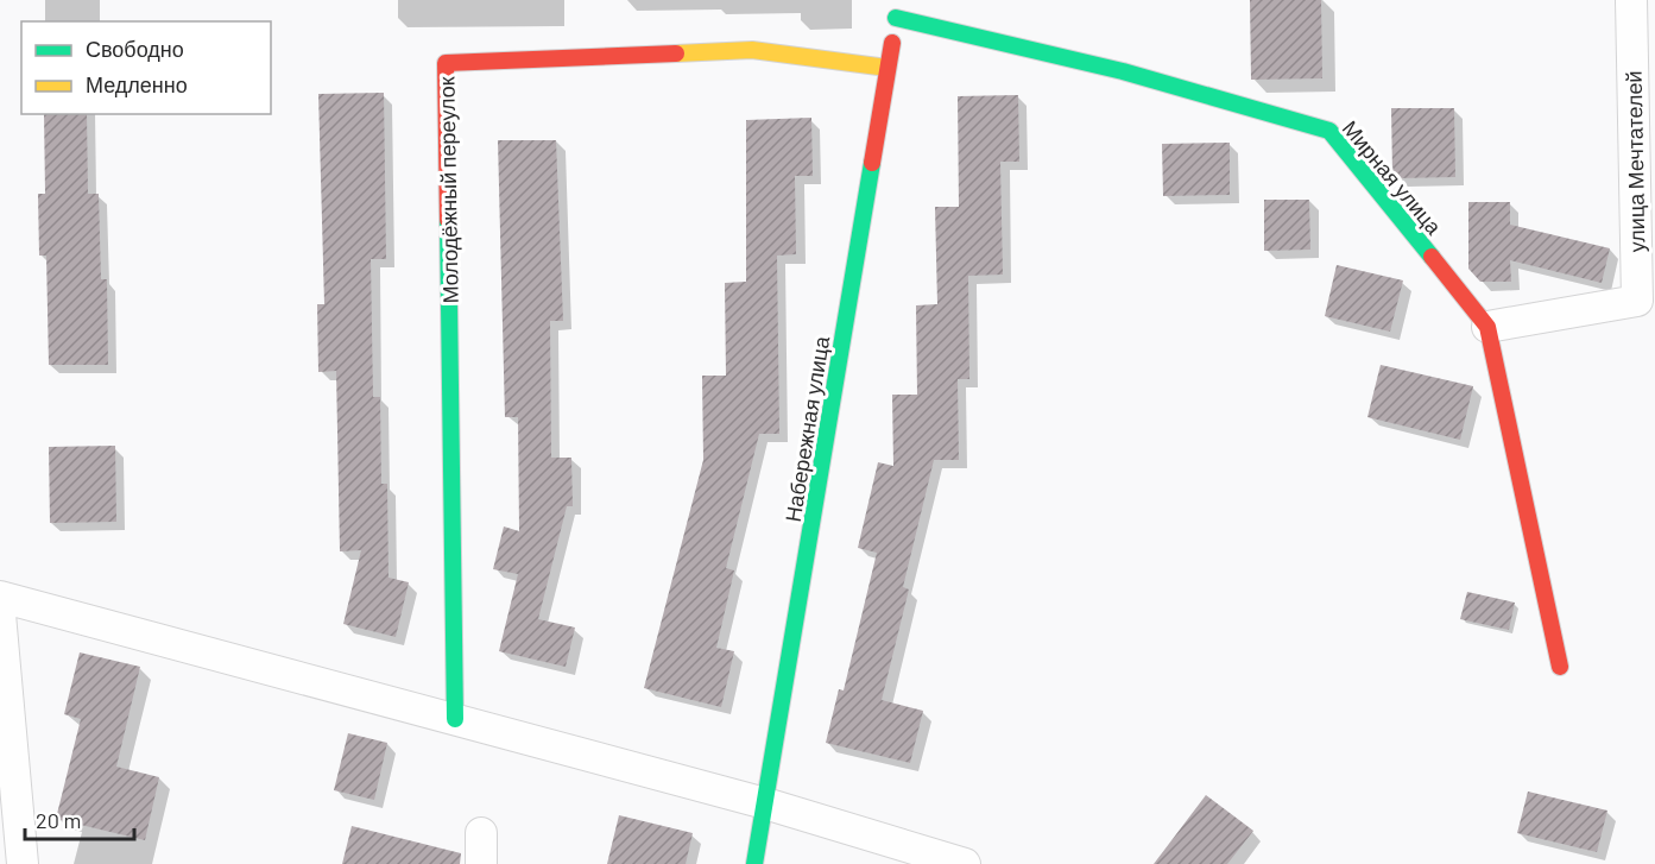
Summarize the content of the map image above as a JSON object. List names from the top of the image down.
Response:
{
  "streets": {
    "street": [
      "улица Мечтателей",
      "Мирная улица",
      "Молодёжный переулок",
      "Набережная улица"
    ]
  },
  "crossings": [
    ["улица Мечтателей", "Мирная улица"],
    ["Мирная улица", "Набережная улица"],
    ["Молодёжный переулок", "Набережная улица"]
  ],
  "legend": ["Свободно", "Медленно"],
  "scale_bar": "20 m"
}
